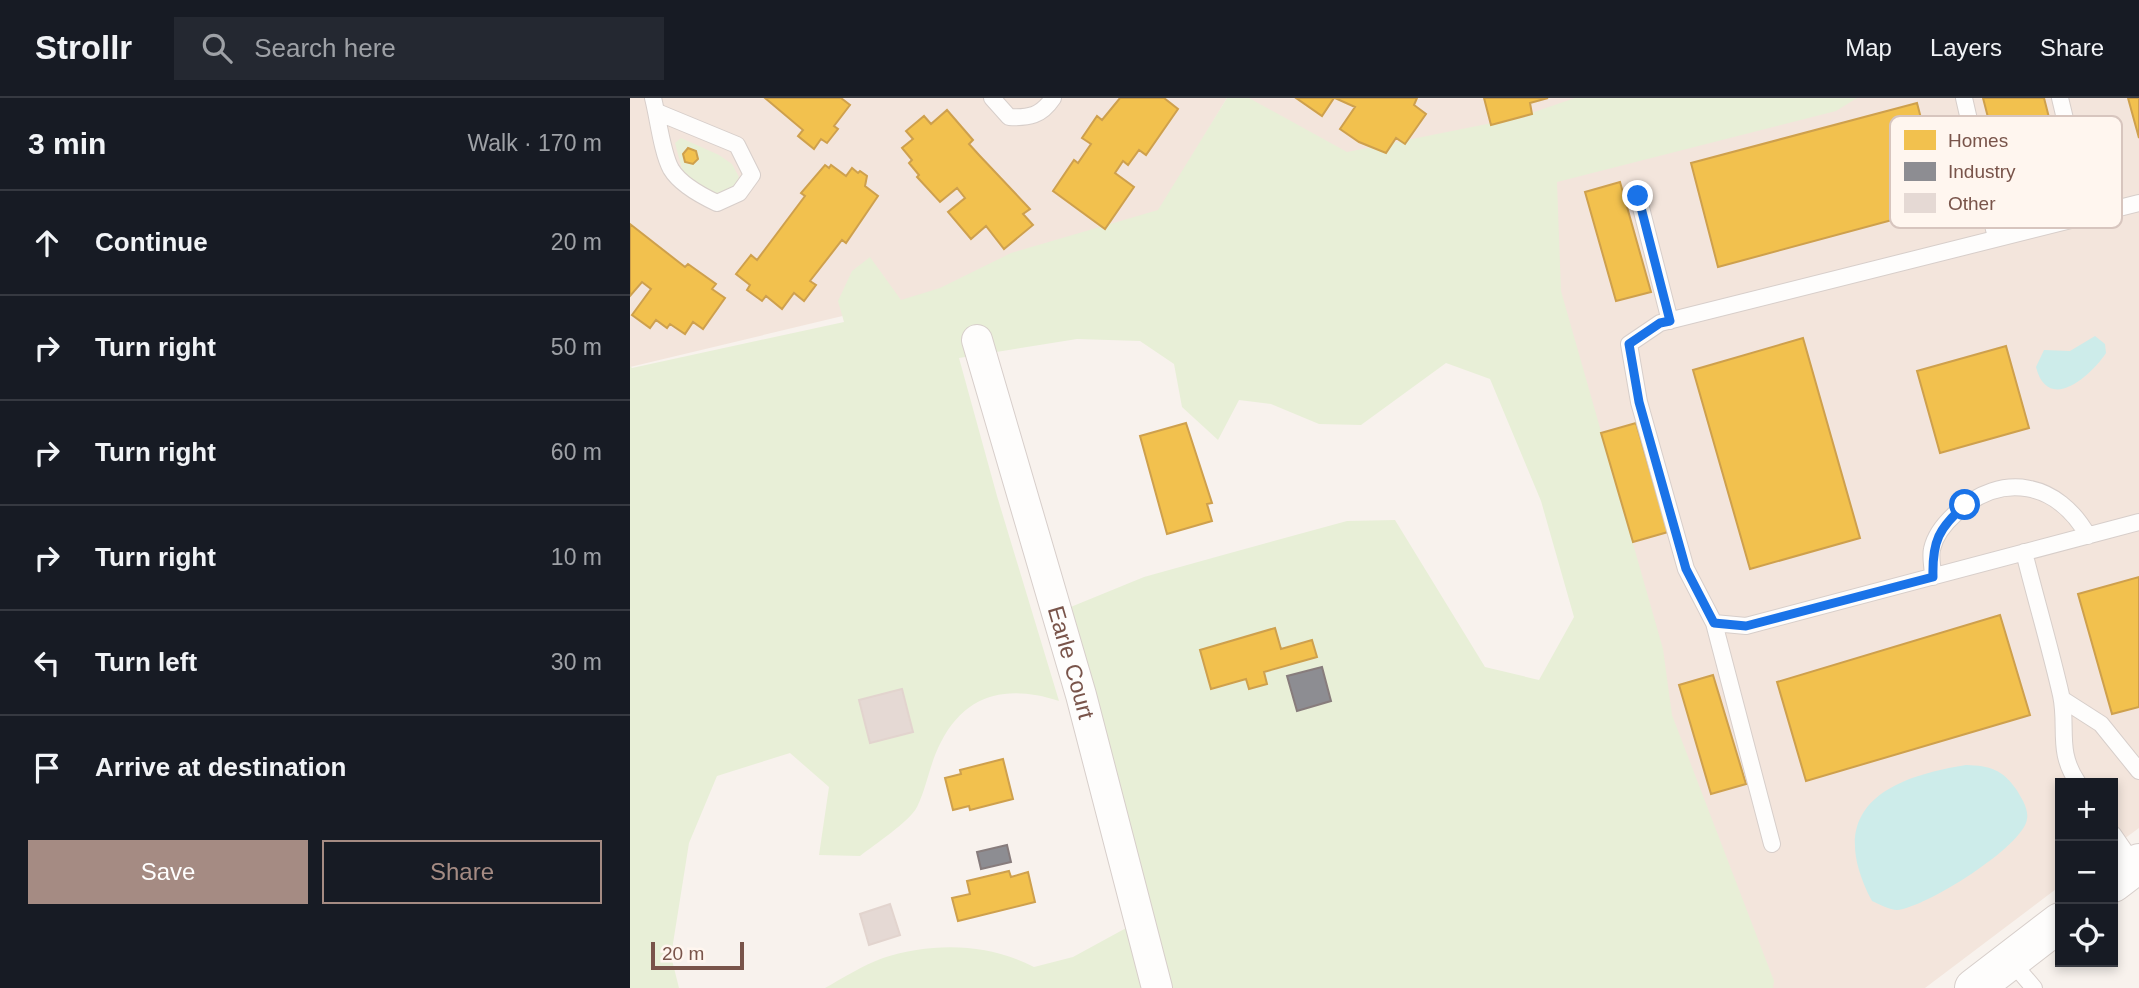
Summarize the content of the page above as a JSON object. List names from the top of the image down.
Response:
{
  "streets": {
    "street": ["Earle Court"]
  },
  "legend": ["Homes", "Industry", "Other"],
  "scale_bar": "20 m",
  "page": {
    "header": "Strollr",
    "search": "Search here",
    "nav": ["Map", "Layers", "Share"],
    "heading": ["3 min", "Walk · 170 m"],
    "list": [
      ["Continue", "20 m"],
      ["Turn right", "50 m"],
      ["Turn right", "60 m"],
      ["Turn right", "10 m"],
      ["Turn left", "30 m"],
      "Arrive at destination"
    ],
    "map_buttons": ["+", "−"],
    "buttons": ["Save", "Share"],
    "scale": "20 m"
  }
}
